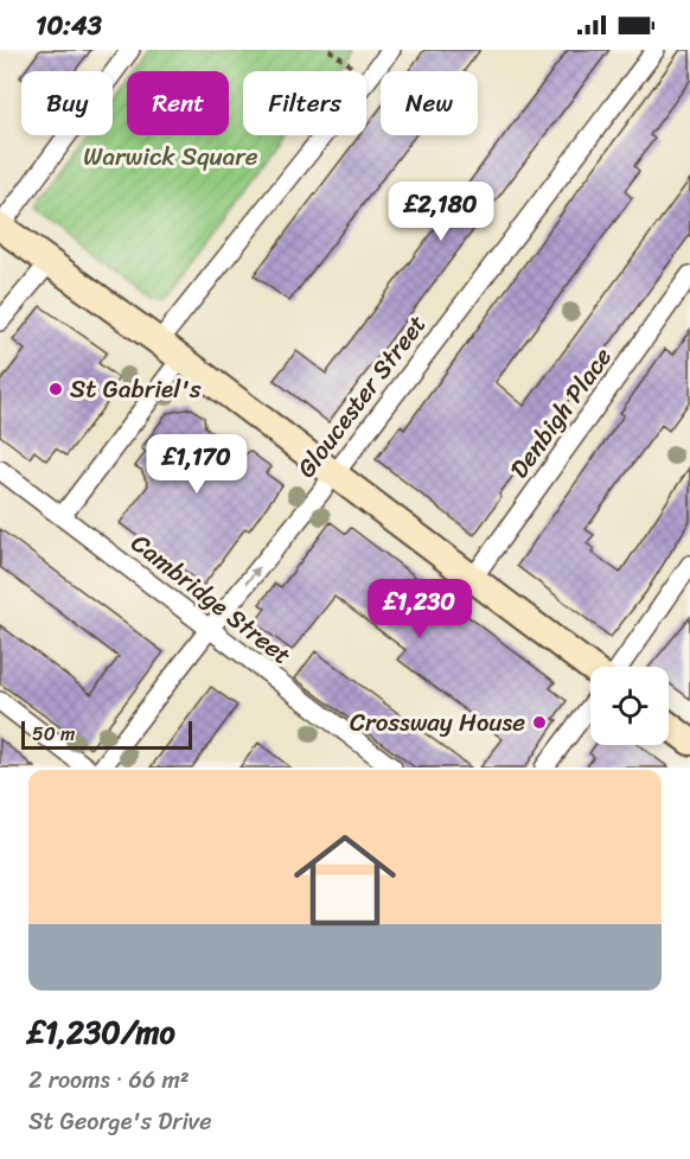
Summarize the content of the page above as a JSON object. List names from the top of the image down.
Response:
{
  "streets": {
    "street": ["Gloucester Street", "Denbigh Place", "Cambridge Street"]
  },
  "crossings": [
    ["Gloucester Street", "Cambridge Street"]
  ],
  "parks": ["Warwick Square"],
  "places": ["St Gabriel's", "Crossway House"],
  "scale_bar": "50 m",
  "page": {
    "status": "10:43",
    "chip": [
      "Buy",
      "Rent",
      "Filters",
      "New"
    ],
    "price": ["£2,180", "£1,170", "£1,230"],
    "scale": "50 m",
    "list": [
      {
        "name": "£1,230/mo",
        "note": "2 rooms · 66 m² · St George's Drive"
      }
    ]
  }
}
